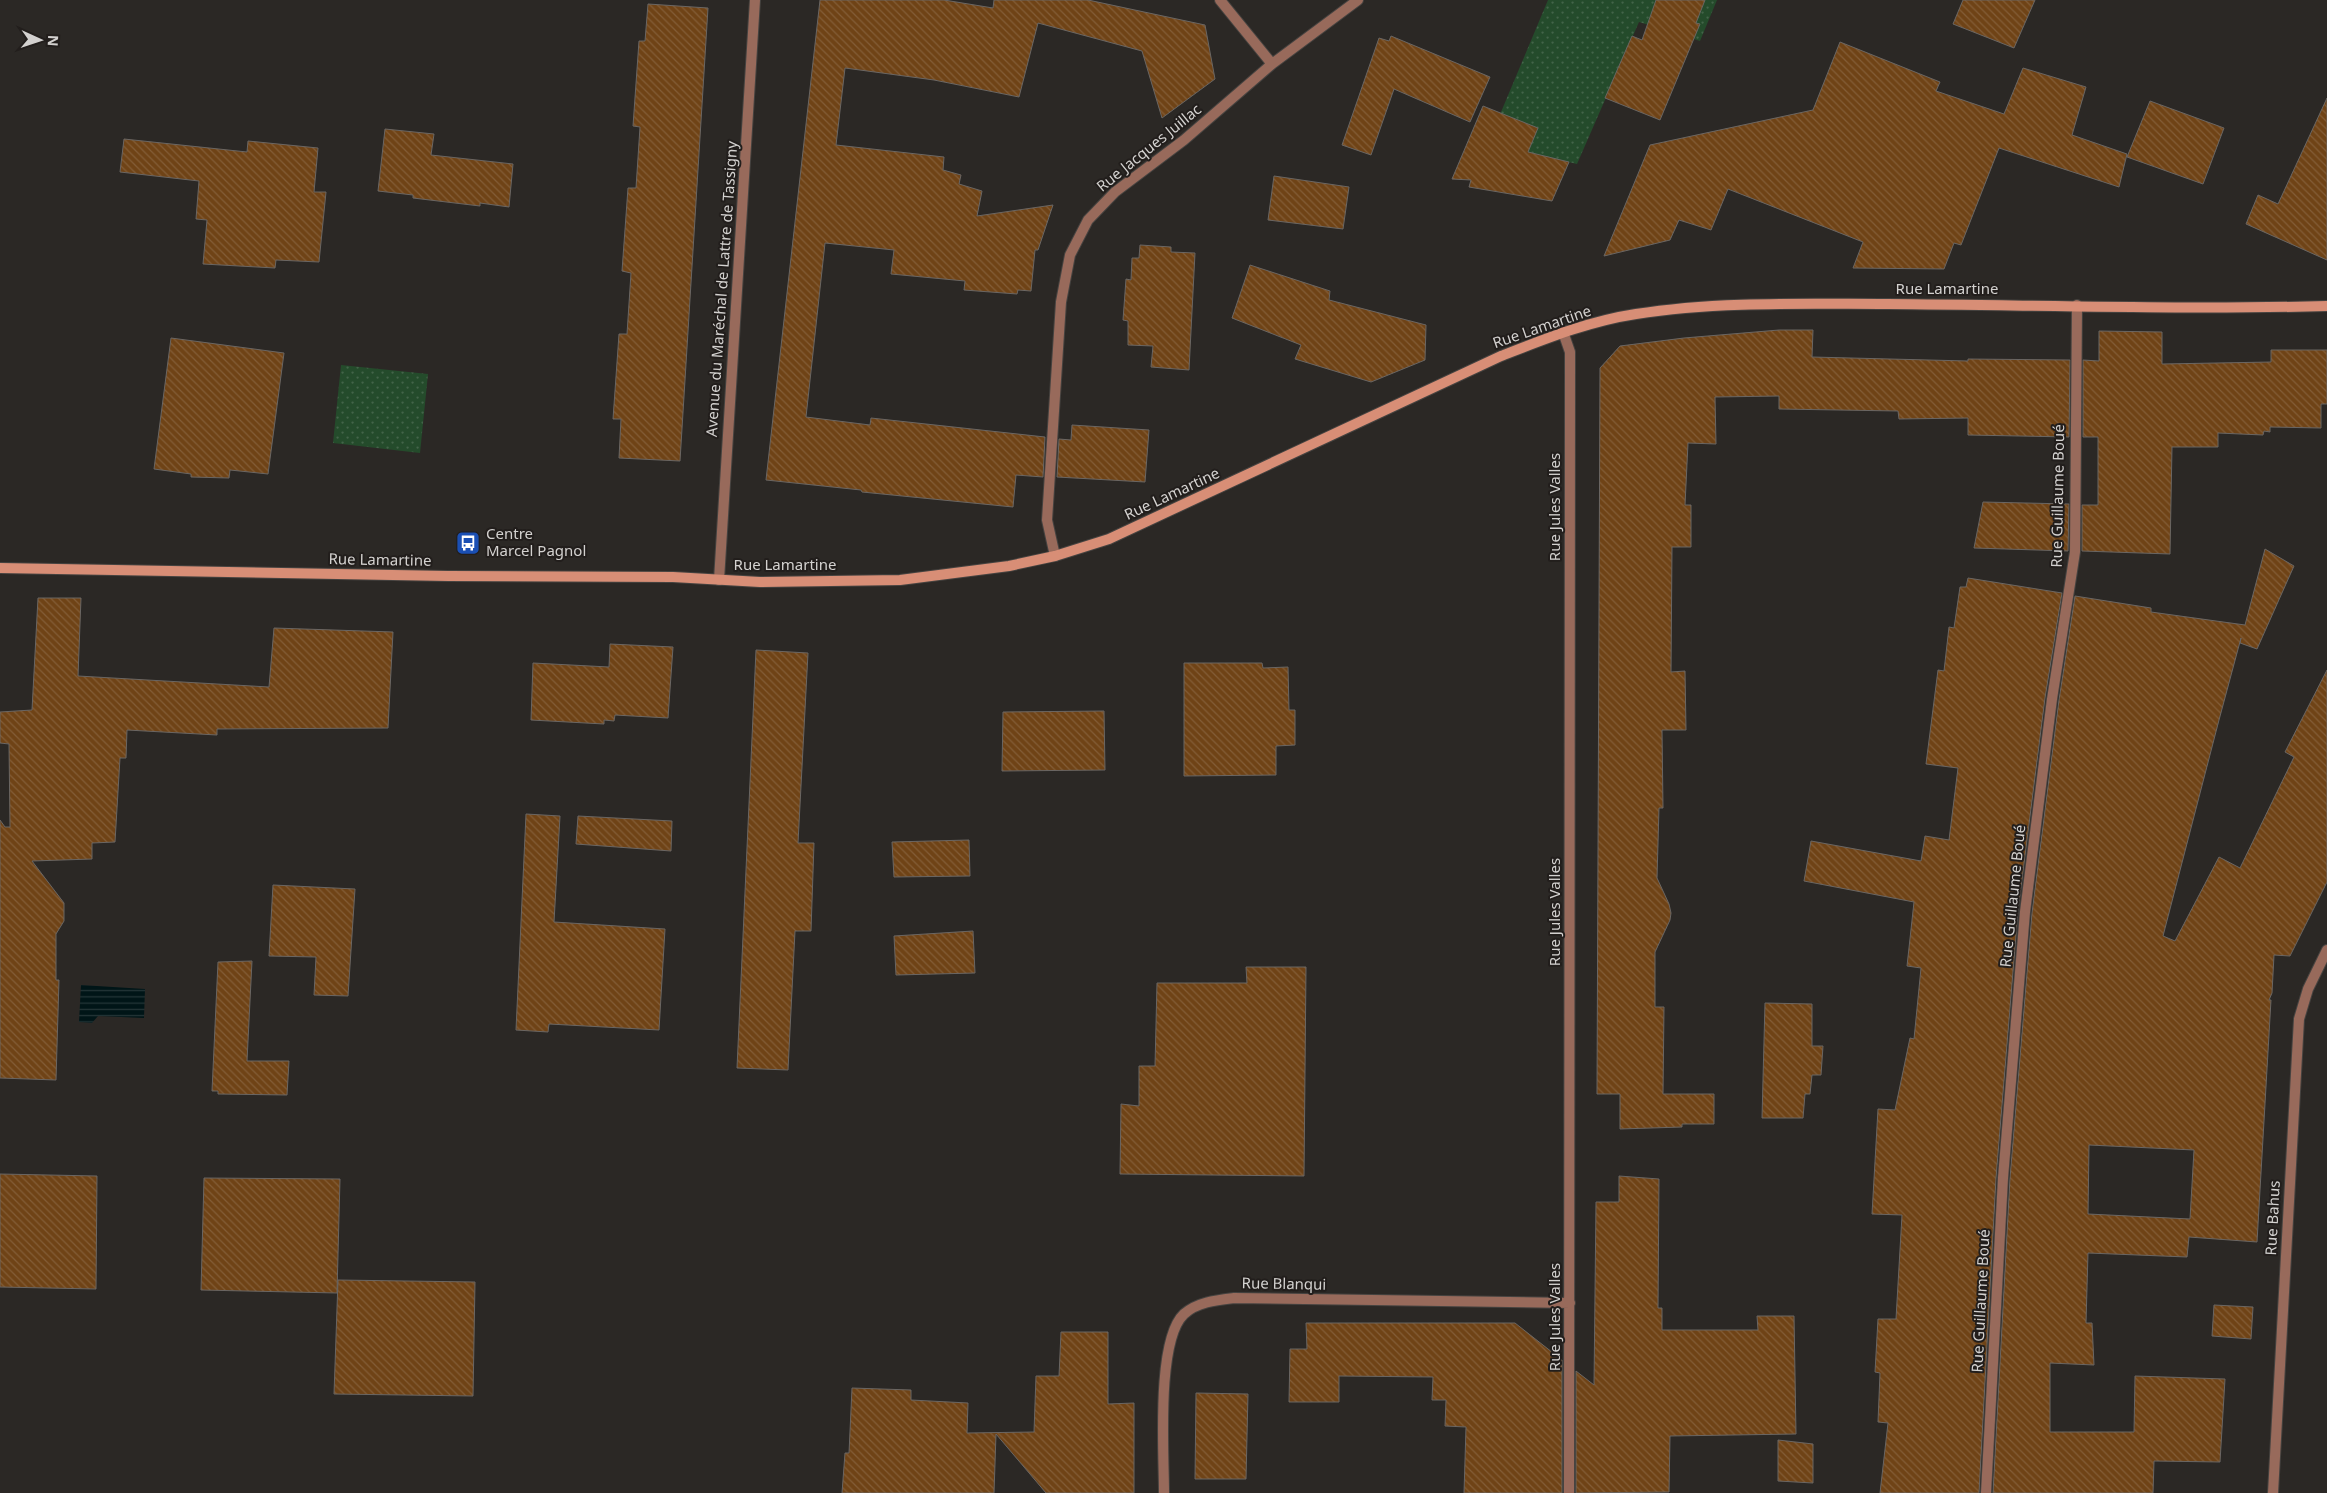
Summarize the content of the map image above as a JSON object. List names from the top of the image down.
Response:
{
  "streets": {
    "street": [
      "Rue Jacques Juillac",
      "Avenue du Maréchal de Lattre de Tassigny",
      "Rue Lamartine",
      "Rue Guillaume Boué",
      "Rue Jules Valles",
      "Rue Bahus",
      "Rue Blanqui"
    ]
  },
  "crossings": [
    ["Rue Jacques Juillac", "Rue Lamartine"],
    ["Avenue du Maréchal de Lattre de Tassigny", "Rue Lamartine"],
    ["Rue Lamartine", "Rue Guillaume Boué"],
    ["Rue Lamartine", "Rue Jules Valles"],
    ["Rue Jules Valles", "Rue Blanqui"]
  ],
  "places": {
    "bus stop": ["Centre Marcel Pagnol"]
  },
  "north": "right"
}
